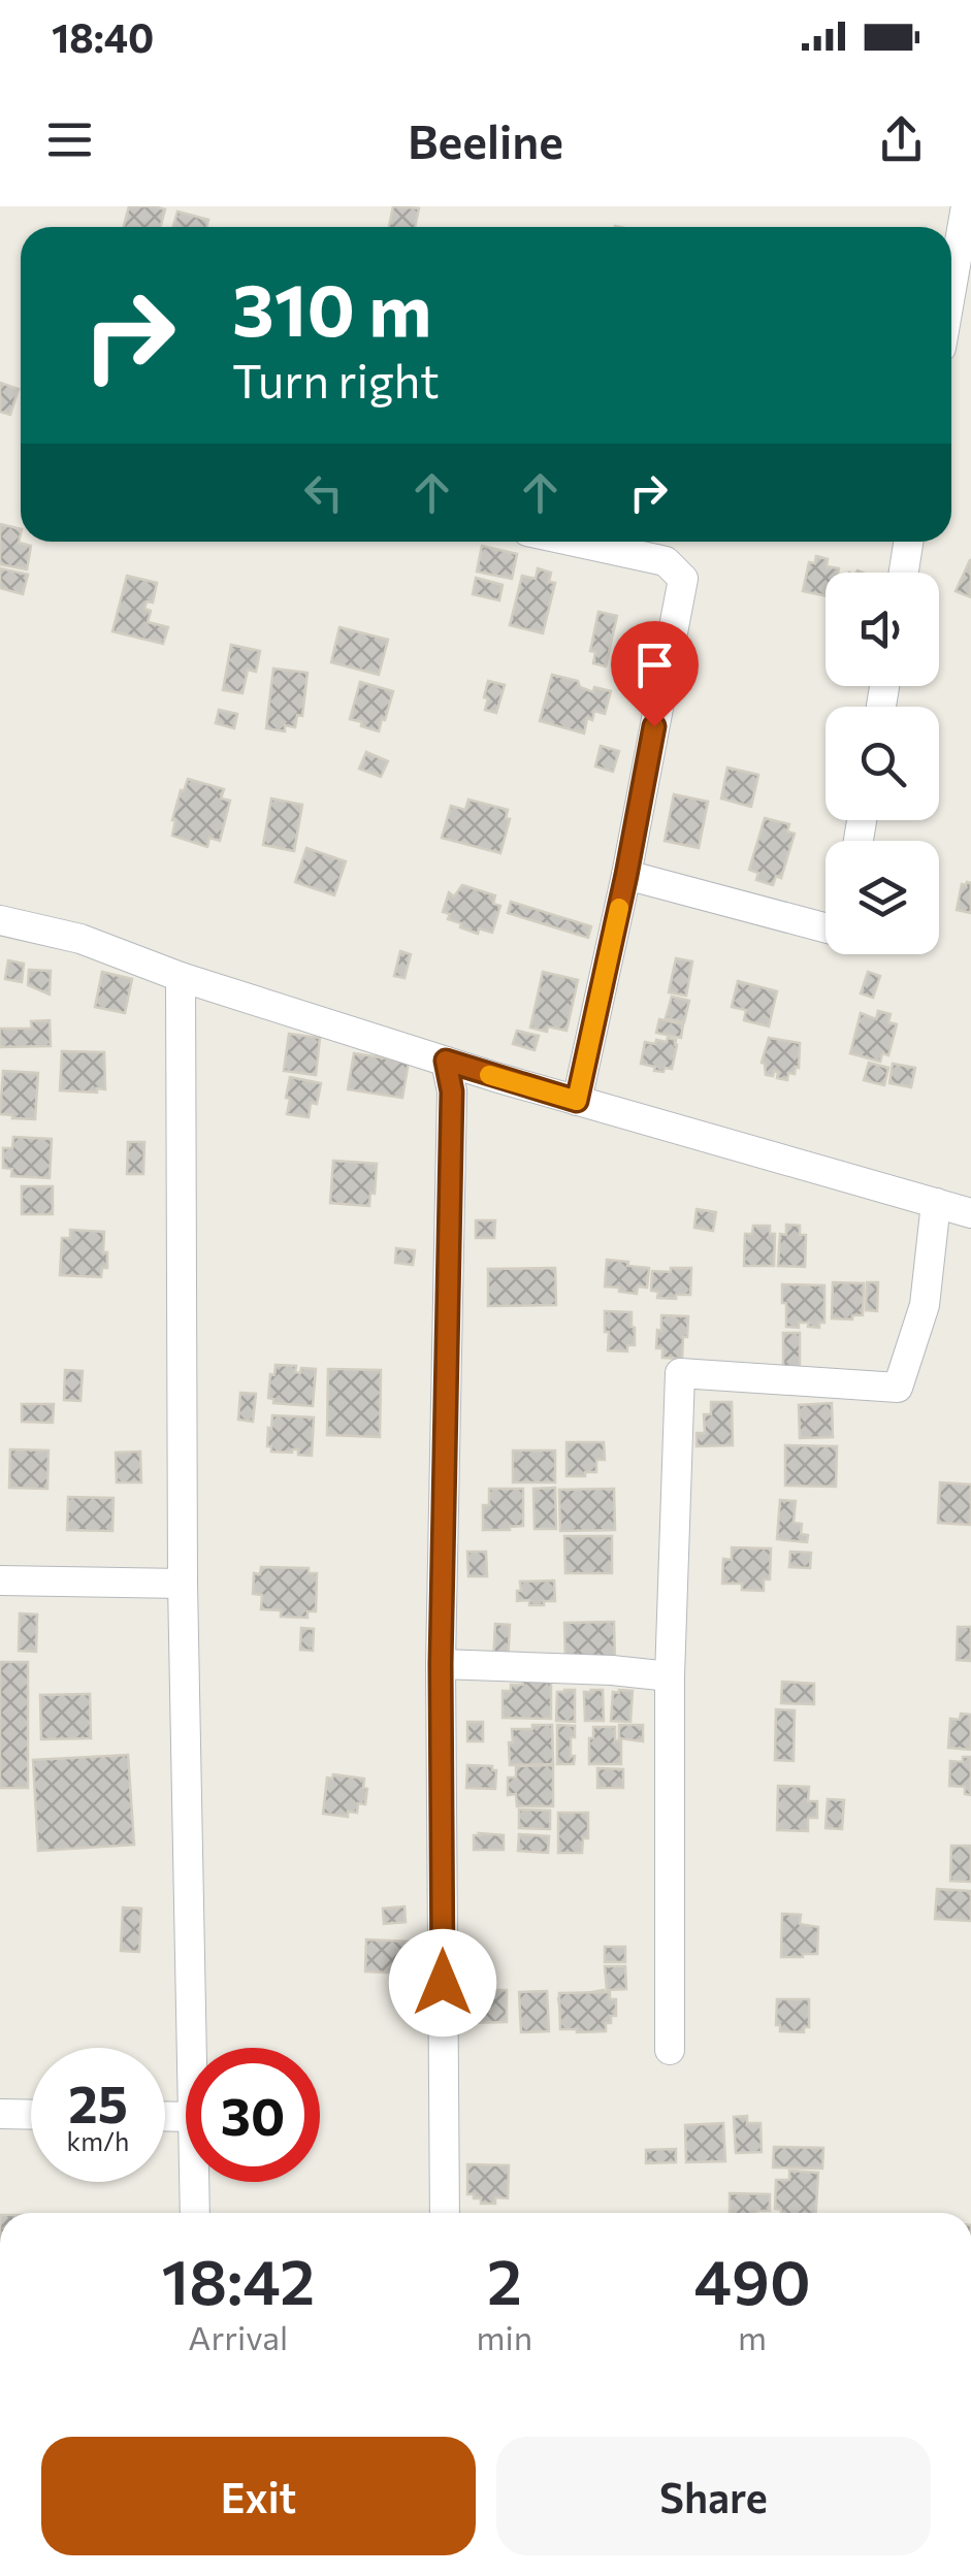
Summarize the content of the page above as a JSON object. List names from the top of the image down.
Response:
{
  "page": {
    "status": "18:40",
    "header": "Beeline",
    "turn": ["310 m", "Turn right"],
    "speed": "25 km/h",
    "limit": "30",
    "eta": [
      "18:42",
      "Arrival",
      "2",
      "min",
      "490",
      "m"
    ],
    "buttons": ["Exit", "Share"]
  }
}
